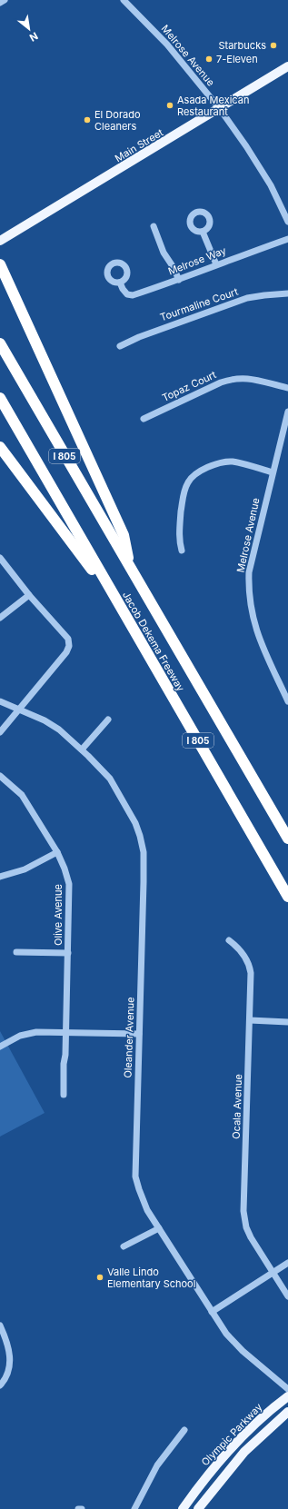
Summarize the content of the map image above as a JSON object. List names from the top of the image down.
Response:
{
  "streets": {
    "highway": ["I 805", "Jacob Dekema Freeway"],
    "main road": ["Main Street", "Olympic Parkway"],
    "street": [
      "Melrose Avenue",
      "Melrose Way",
      "Tourmaline Court",
      "Topaz Court",
      "Olive Avenue",
      "Oleander Avenue",
      "Ocala Avenue"
    ]
  },
  "crossings": [
    ["Melrose Avenue", "Main Street"]
  ],
  "places": [
    "Starbucks",
    "7-Eleven",
    "Asada Mexican Restaurant",
    "El Dorado Cleaners",
    "Valle Lindo Elementary School"
  ],
  "north": "bottom right"
}
